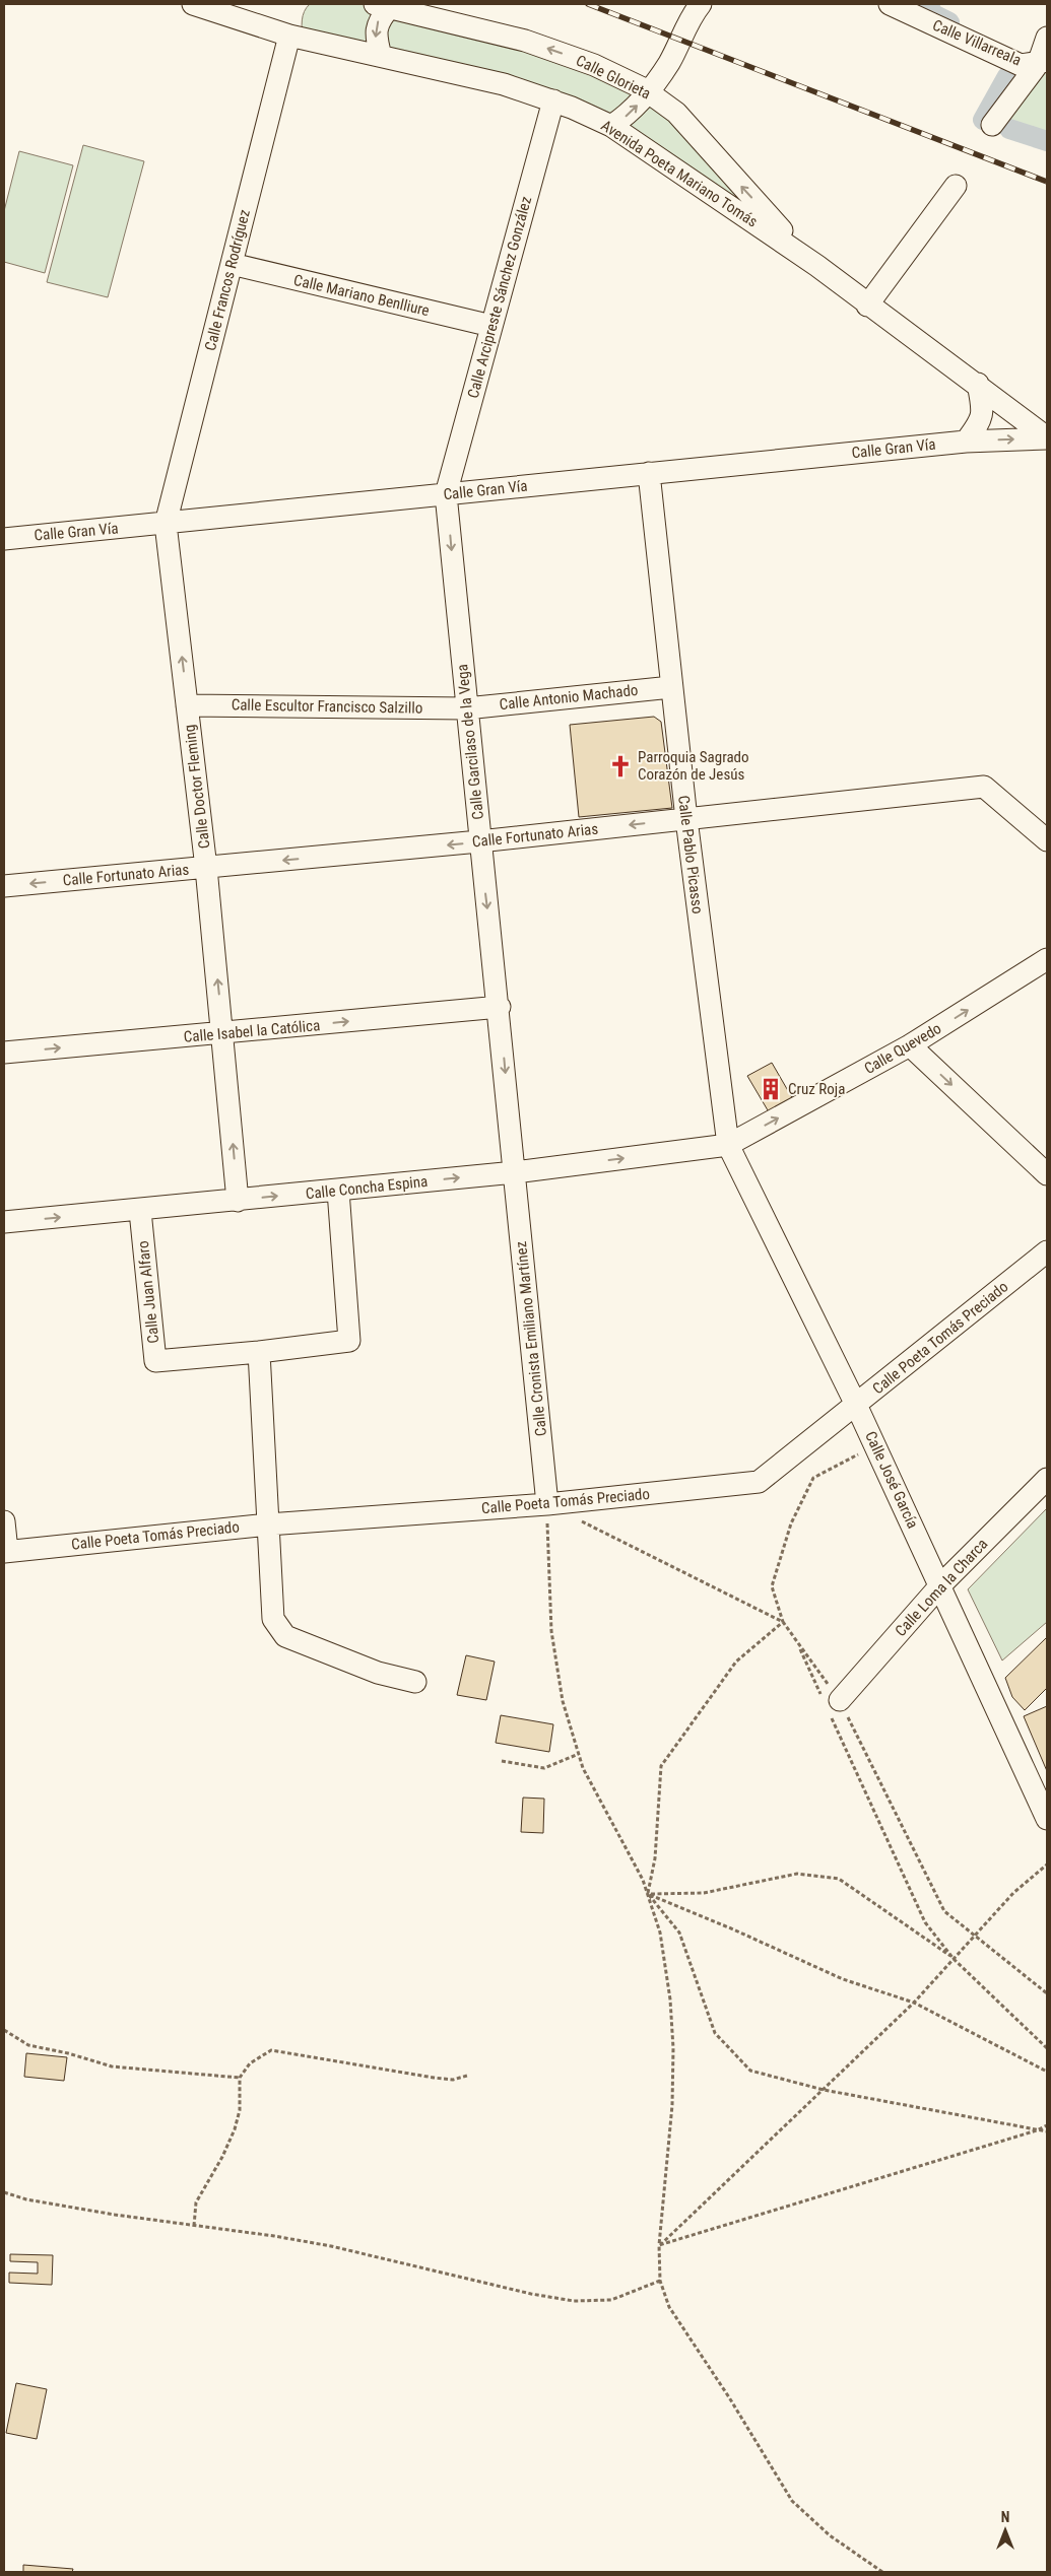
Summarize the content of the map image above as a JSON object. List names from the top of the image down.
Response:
{
  "streets": {
    "street": [
      "Calle Villarreala",
      "Calle Glorieta",
      "Avenida Poeta Mariano Tomás",
      "Calle Francos Rodríguez",
      "Calle Mariano Benlliure",
      "Calle Arcipreste Sánchez González",
      "Calle Gran Vía",
      "Calle Antonio Machado",
      "Calle Escultor Francisco Salzillo",
      "Calle Garcilaso de la Vega",
      "Calle Doctor Fleming",
      "Calle Fortunato Arias",
      "Calle Pablo Picasso",
      "Calle Isabel la Católica",
      "Calle Quevedo",
      "Calle Concha Espina",
      "Calle Juan Alfaro",
      "Calle Poeta Tomás Preciado",
      "Calle Cronista Emiliano Martínez",
      "Calle José García",
      "Calle Loma la Charca"
    ]
  },
  "crossings": [
    ["Calle Glorieta", "Avenida Poeta Mariano Tomás"],
    ["Avenida Poeta Mariano Tomás", "Calle Francos Rodríguez"],
    ["Avenida Poeta Mariano Tomás", "Calle Arcipreste Sánchez González"],
    ["Avenida Poeta Mariano Tomás", "Calle Gran Vía"],
    ["Calle Francos Rodríguez", "Calle Mariano Benlliure"],
    ["Calle Francos Rodríguez", "Calle Gran Vía"],
    ["Calle Francos Rodríguez", "Calle Doctor Fleming"],
    ["Calle Mariano Benlliure", "Calle Arcipreste Sánchez González"],
    ["Calle Arcipreste Sánchez González", "Calle Gran Vía"],
    ["Calle Arcipreste Sánchez González", "Calle Garcilaso de la Vega"],
    ["Calle Gran Vía", "Calle Garcilaso de la Vega"],
    ["Calle Gran Vía", "Calle Doctor Fleming"],
    ["Calle Gran Vía", "Calle Pablo Picasso"],
    ["Calle Antonio Machado", "Calle Escultor Francisco Salzillo"],
    ["Calle Antonio Machado", "Calle Garcilaso de la Vega"],
    ["Calle Antonio Machado", "Calle Pablo Picasso"],
    ["Calle Escultor Francisco Salzillo", "Calle Garcilaso de la Vega"],
    ["Calle Escultor Francisco Salzillo", "Calle Doctor Fleming"],
    ["Calle Garcilaso de la Vega", "Calle Fortunato Arias"],
    ["Calle Garcilaso de la Vega", "Calle Isabel la Católica"],
    ["Calle Garcilaso de la Vega", "Calle Concha Espina"],
    ["Calle Garcilaso de la Vega", "Calle Cronista Emiliano Martínez"],
    ["Calle Doctor Fleming", "Calle Fortunato Arias"],
    ["Calle Doctor Fleming", "Calle Isabel la Católica"],
    ["Calle Doctor Fleming", "Calle Concha Espina"],
    ["Calle Fortunato Arias", "Calle Pablo Picasso"],
    ["Calle Pablo Picasso", "Calle Quevedo"],
    ["Calle Pablo Picasso", "Calle Concha Espina"],
    ["Calle Pablo Picasso", "Calle José García"],
    ["Calle Quevedo", "Calle Concha Espina"],
    ["Calle Quevedo", "Calle José García"],
    ["Calle Concha Espina", "Calle Juan Alfaro"],
    ["Calle Concha Espina", "Calle Cronista Emiliano Martínez"],
    ["Calle Concha Espina", "Calle José García"],
    ["Calle Poeta Tomás Preciado", "Calle Cronista Emiliano Martínez"],
    ["Calle Poeta Tomás Preciado", "Calle José García"],
    ["Calle José García", "Calle Loma la Charca"]
  ],
  "one_way": [
    "Calle Glorieta",
    "Calle Garcilaso de la Vega",
    "Calle Doctor Fleming",
    "Calle Fortunato Arias",
    "Calle Isabel la Católica",
    "Calle Quevedo",
    "Calle Concha Espina"
  ],
  "places": {
    "church": ["Parroquia Sagrado Corazón de Jesús"],
    "building": ["Cruz Roja"]
  },
  "north": "top"
}
